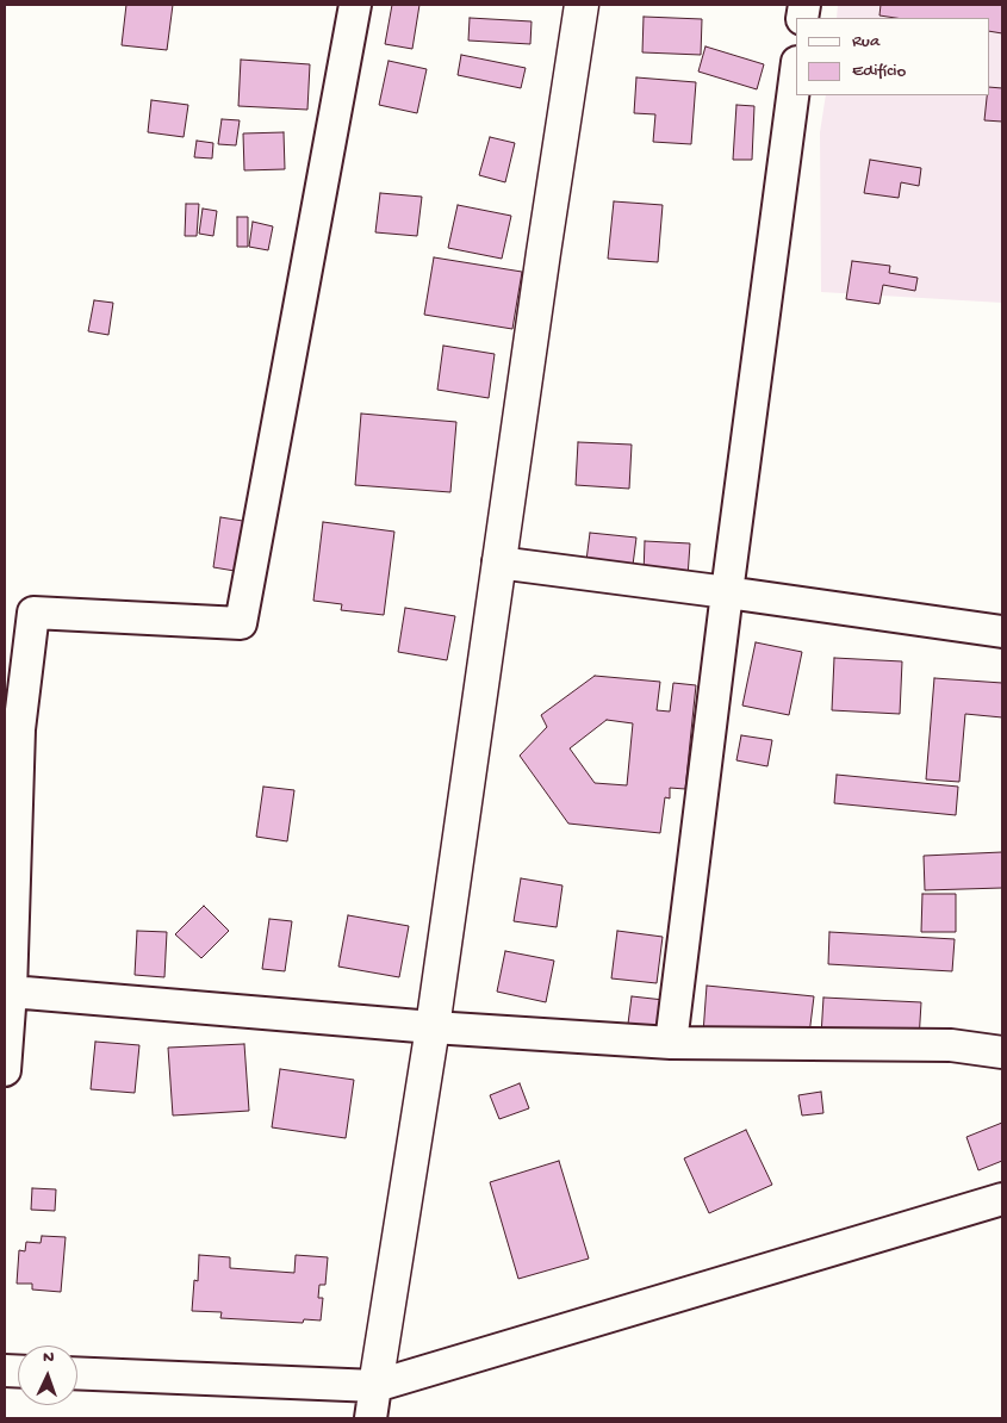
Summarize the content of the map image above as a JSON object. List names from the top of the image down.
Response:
{
  "legend": ["Rua", "Edifício"],
  "north": "top"
}
